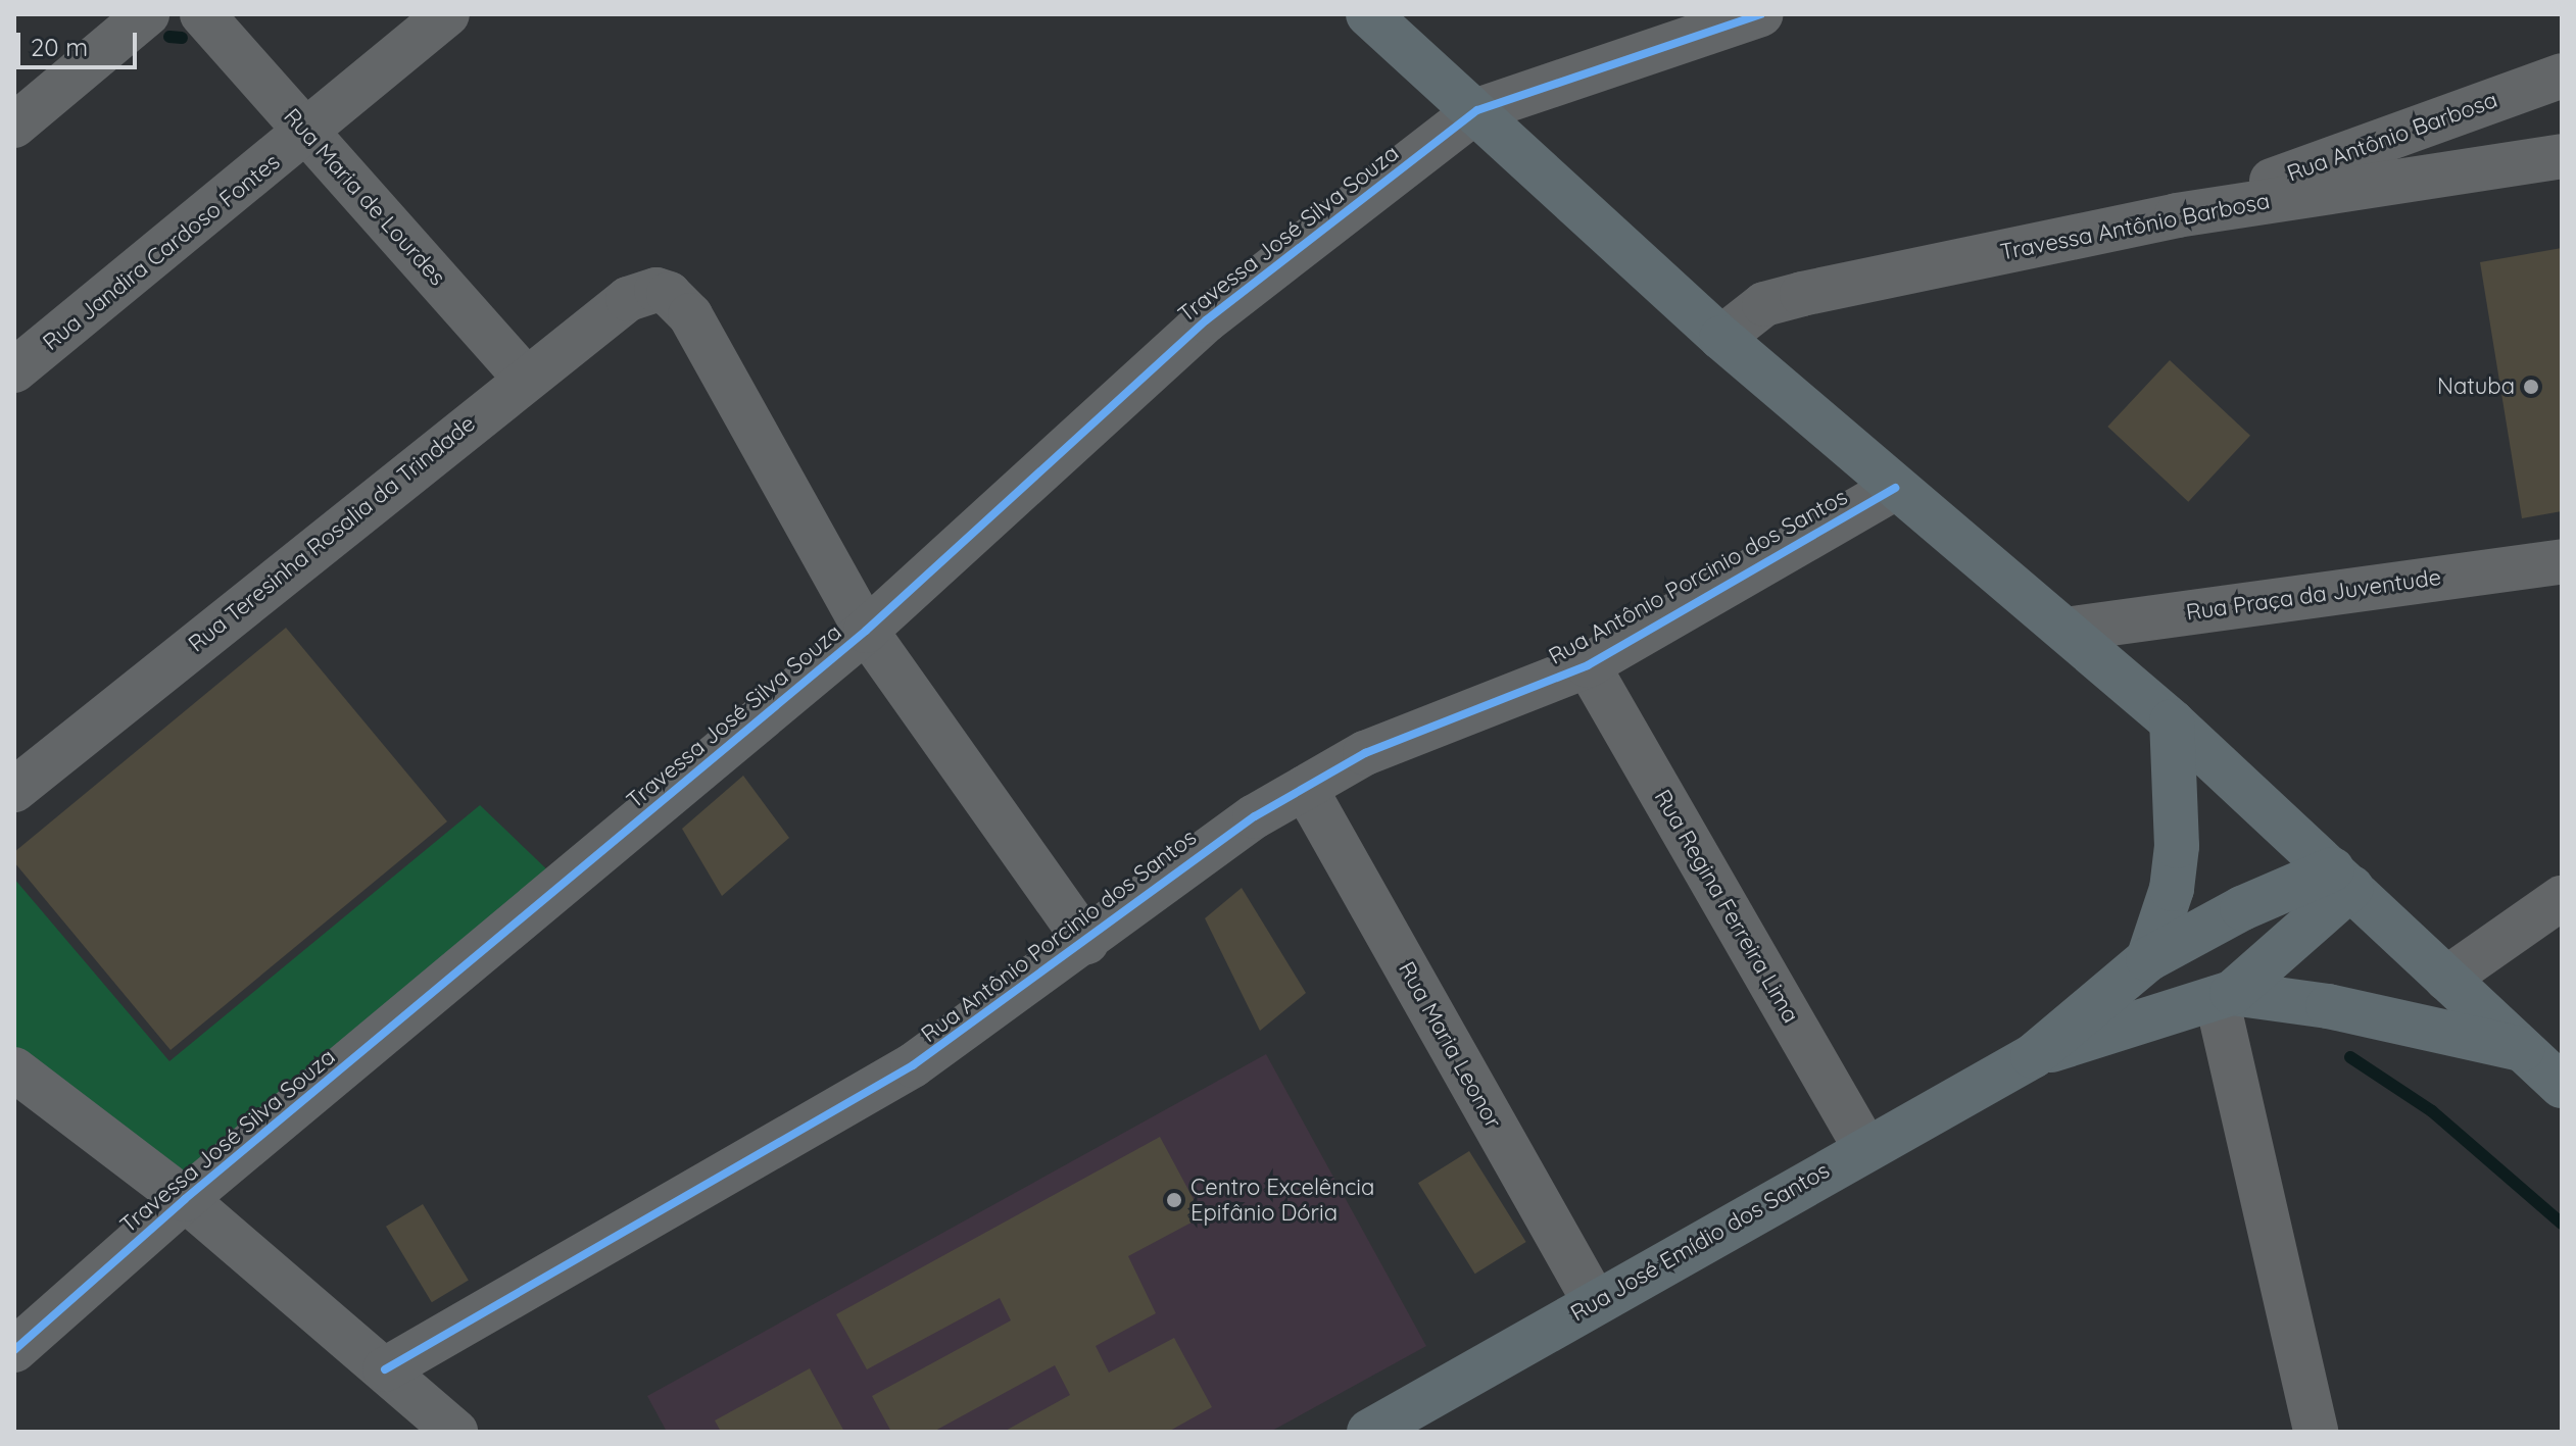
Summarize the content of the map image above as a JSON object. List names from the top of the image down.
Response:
{
  "streets": {
    "main road": ["Rua José Emídio dos Santos"],
    "street": [
      "Rua Antônio Barbosa",
      "Rua Maria de Lourdes",
      "Travessa Antônio Barbosa",
      "Travessa José Silva Souza",
      "Rua Jandira Cardoso Fontes",
      "Rua Teresinha Rosalia da Trindade",
      "Rua Antônio Porcinio dos Santos",
      "Rua Praça da Juventude",
      "Rua Regina Ferreira Lima",
      "Rua Maria Leonor"
    ]
  },
  "crossings": [
    ["Rua Antônio Barbosa", "Travessa Antônio Barbosa"],
    ["Rua Maria de Lourdes", "Rua Jandira Cardoso Fontes"],
    ["Rua Maria de Lourdes", "Rua Teresinha Rosalia da Trindade"],
    ["Travessa José Silva Souza", "Rua Teresinha Rosalia da Trindade"],
    ["Rua Antônio Porcinio dos Santos", "Rua Regina Ferreira Lima"],
    ["Rua Antônio Porcinio dos Santos", "Rua Maria Leonor"],
    ["Rua Regina Ferreira Lima", "Rua José Emídio dos Santos"],
    ["Rua Maria Leonor", "Rua José Emídio dos Santos"]
  ],
  "places": ["Natuba", "Centro Excelência Epifânio Dória"],
  "scale_bar": "20 m"
}
